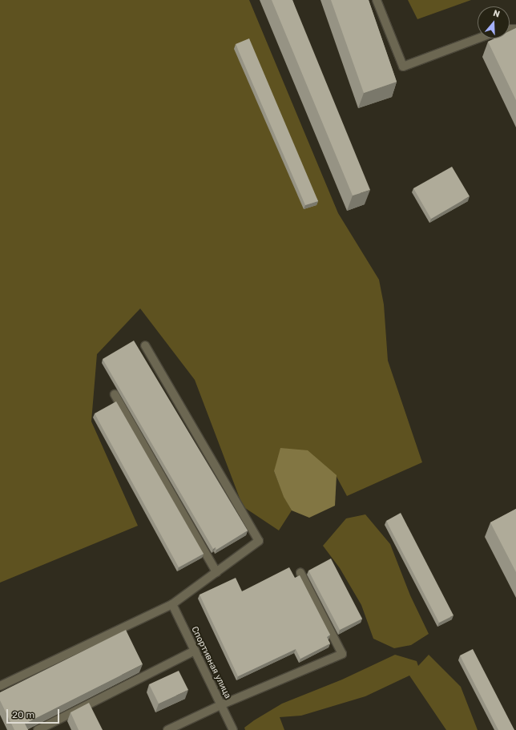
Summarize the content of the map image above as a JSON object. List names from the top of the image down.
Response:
{
  "streets": {
    "street": ["Спортивная улица"]
  },
  "scale_bar": "20 m",
  "north": "top"
}
